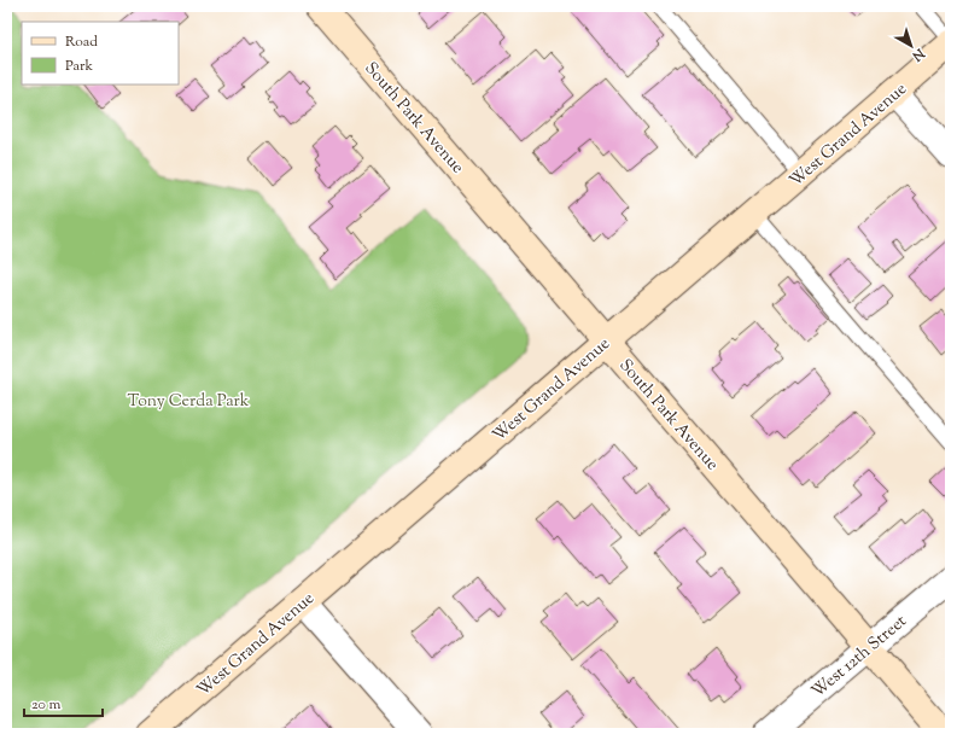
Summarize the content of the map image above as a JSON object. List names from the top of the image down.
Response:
{
  "streets": {
    "street": ["South Park Avenue", "West Grand Avenue", "West 12th Street"]
  },
  "crossings": [
    ["South Park Avenue", "West Grand Avenue"],
    ["South Park Avenue", "West 12th Street"]
  ],
  "parks": ["Tony Cerda Park"],
  "legend": ["Road", "Park"],
  "scale_bar": "20 m",
  "north": "bottom right"
}
